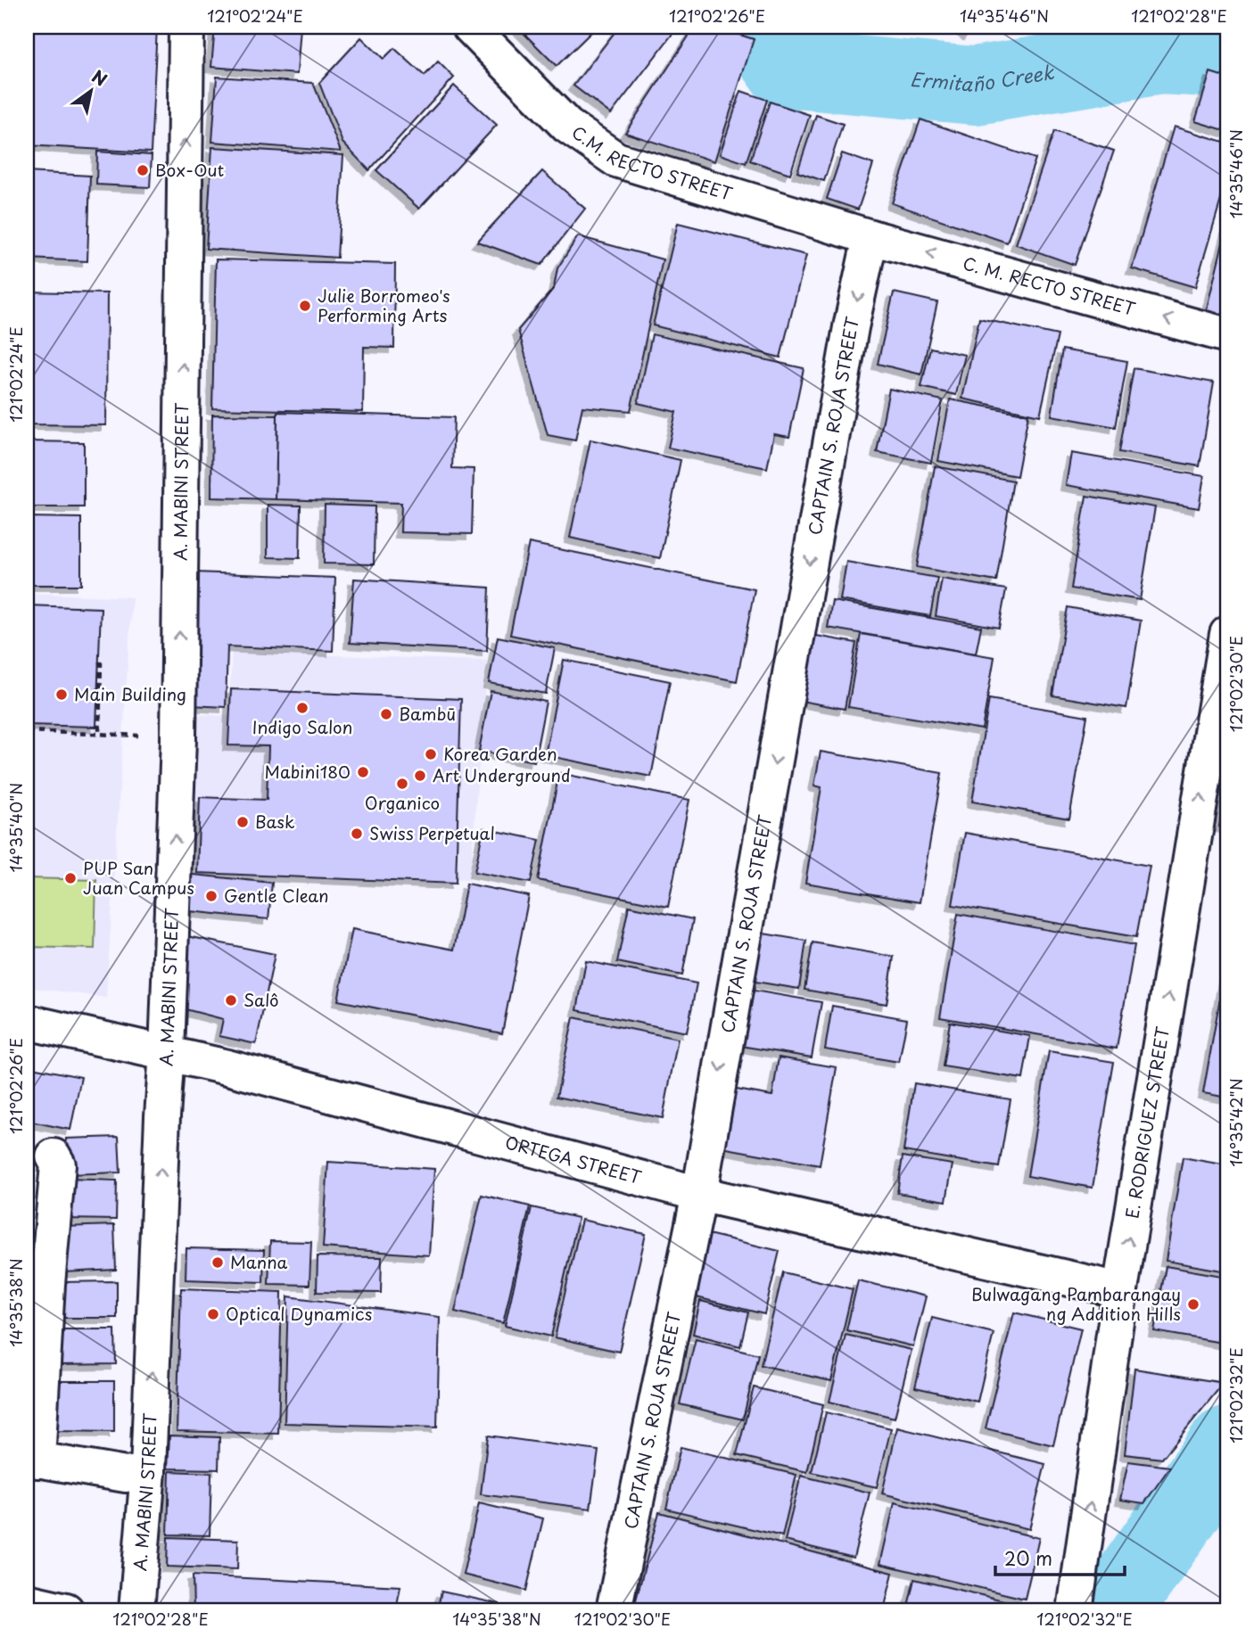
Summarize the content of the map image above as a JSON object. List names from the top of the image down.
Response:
{
  "streets": {
    "street": [
      "C.M. RECTO STREET",
      "C. M. RECTO STREET",
      "CAPTAIN S. ROJA STREET",
      "A. MABINI STREET",
      "E. RODRIGUEZ STREET",
      "ORTEGA STREET"
    ]
  },
  "crossings": [
    ["C.M. RECTO STREET", "C. M. RECTO STREET"],
    ["C.M. RECTO STREET", "CAPTAIN S. ROJA STREET"],
    ["C. M. RECTO STREET", "CAPTAIN S. ROJA STREET"],
    ["CAPTAIN S. ROJA STREET", "ORTEGA STREET"],
    ["A. MABINI STREET", "ORTEGA STREET"],
    ["E. RODRIGUEZ STREET", "ORTEGA STREET"]
  ],
  "one_way": [
    "C. M. RECTO STREET",
    "CAPTAIN S. ROJA STREET",
    "A. MABINI STREET",
    "E. RODRIGUEZ STREET"
  ],
  "water": ["Ermitaño Creek"],
  "places": [
    "Box-Out",
    "Julie Borromeo's Performing Arts",
    "Main Building",
    "Indigo Salon",
    "Bambū",
    "Korea Garden",
    "Mabini180",
    "Art Underground",
    "Organico",
    "Bask",
    "Swiss Perpetual",
    "PUP San Juan Campus",
    "Gentle Clean",
    "Salô",
    "Manna",
    "Bulwagang Pambarangay ng Addition Hills",
    "Optical Dynamics"
  ],
  "scale_bar": "20 m",
  "north": "top right",
  "coordinates": [
    "121°02'24\"E",
    "121°02'26\"E",
    "14°35'46\"N",
    "121°02'28\"E",
    "121°02'30\"E",
    "14°35'40\"N",
    "14°35'42\"N",
    "14°35'38\"N",
    "121°02'32\"E"
  ]
}
